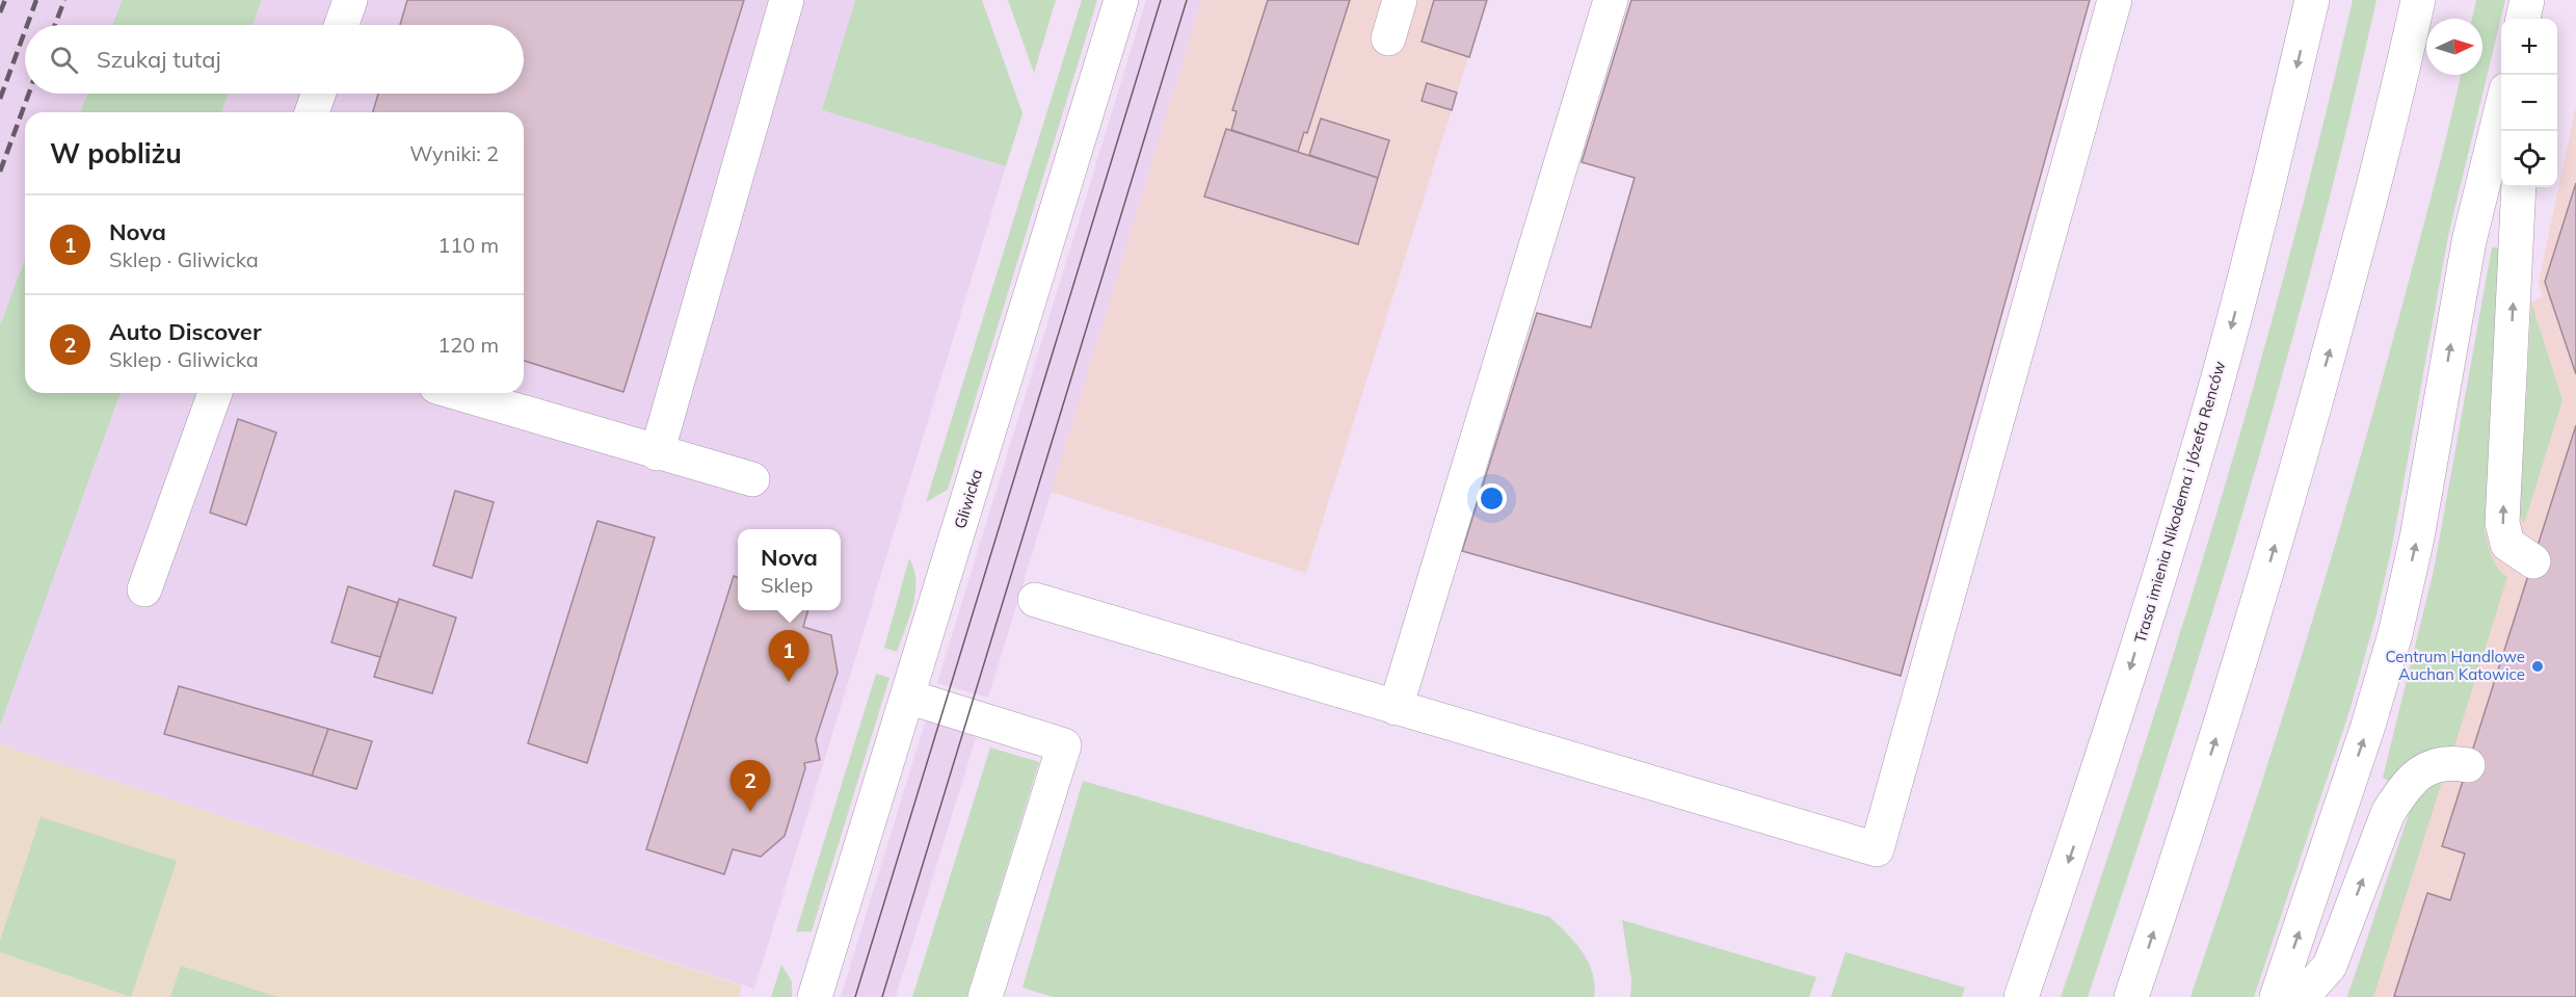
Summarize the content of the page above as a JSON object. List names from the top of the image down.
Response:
{
  "streets": {
    "main road": ["Gliwicka", "Trasa imienia Nikodema i Józefa Renców"]
  },
  "places": ["Centrum Handlowe Auchan Katowice"],
  "north": "right",
  "page": {
    "map_buttons": ["+", "−"],
    "search": "Szukaj tutaj",
    "heading": ["W pobliżu", "Wyniki: 2"],
    "list": [
      {
        "mark": "1",
        "name": "Nova",
        "note": "Sklep · Gliwicka",
        "value": "110 m"
      },
      {
        "mark": "2",
        "name": "Auto Discover",
        "note": "Sklep · Gliwicka",
        "value": "120 m"
      }
    ],
    "popup": ["Nova", "Sklep"],
    "pins": ["1", "2"]
  }
}
